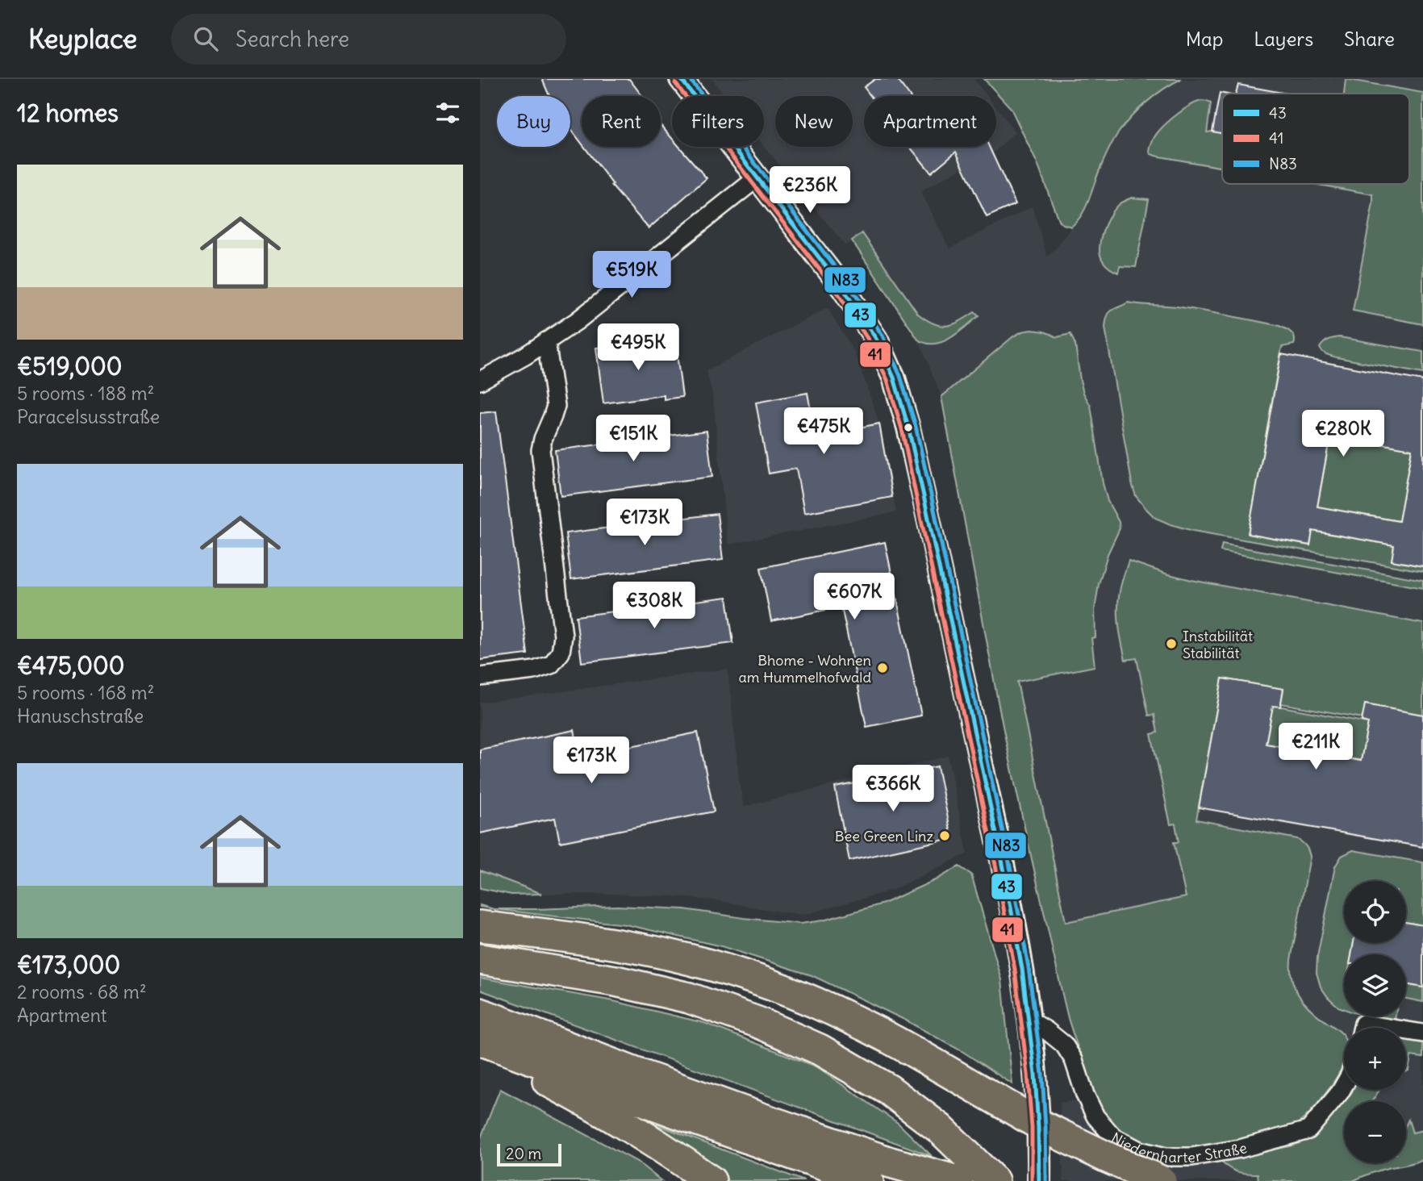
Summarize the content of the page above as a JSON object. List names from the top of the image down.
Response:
{
  "streets": {
    "street": ["Niedernharter Straße"]
  },
  "places": ["Instabilität Stabilität", "Bhome - Wohnen am Hummelhofwald", "Bee Green Linz"],
  "lines": ["transit line 43", "transit line N83", "transit line 41"],
  "legend": ["43", "41", "N83"],
  "scale_bar": "20 m",
  "page": {
    "header": "Keyplace",
    "search": "Search here",
    "nav": ["Map", "Layers", "Share"],
    "heading": "12 homes",
    "chip": [
      "Buy",
      "Rent",
      "Filters",
      "New",
      "Apartment"
    ],
    "list": [
      {
        "name": "€519,000",
        "note": "5 rooms · 188 m² · Paracelsusstraße"
      },
      {
        "name": "€475,000",
        "note": "5 rooms · 168 m² · Hanuschstraße"
      },
      {
        "name": "€173,000",
        "note": "2 rooms · 68 m² · Apartment"
      }
    ],
    "price": [
      "€236K",
      "€519K",
      "€495K",
      "€475K",
      "€280K",
      "€151K",
      "€173K",
      "€607K",
      "€308K",
      "€211K",
      "€173K",
      "€366K"
    ],
    "map_buttons": ["+", "−"],
    "scale": "20 m"
  }
}
